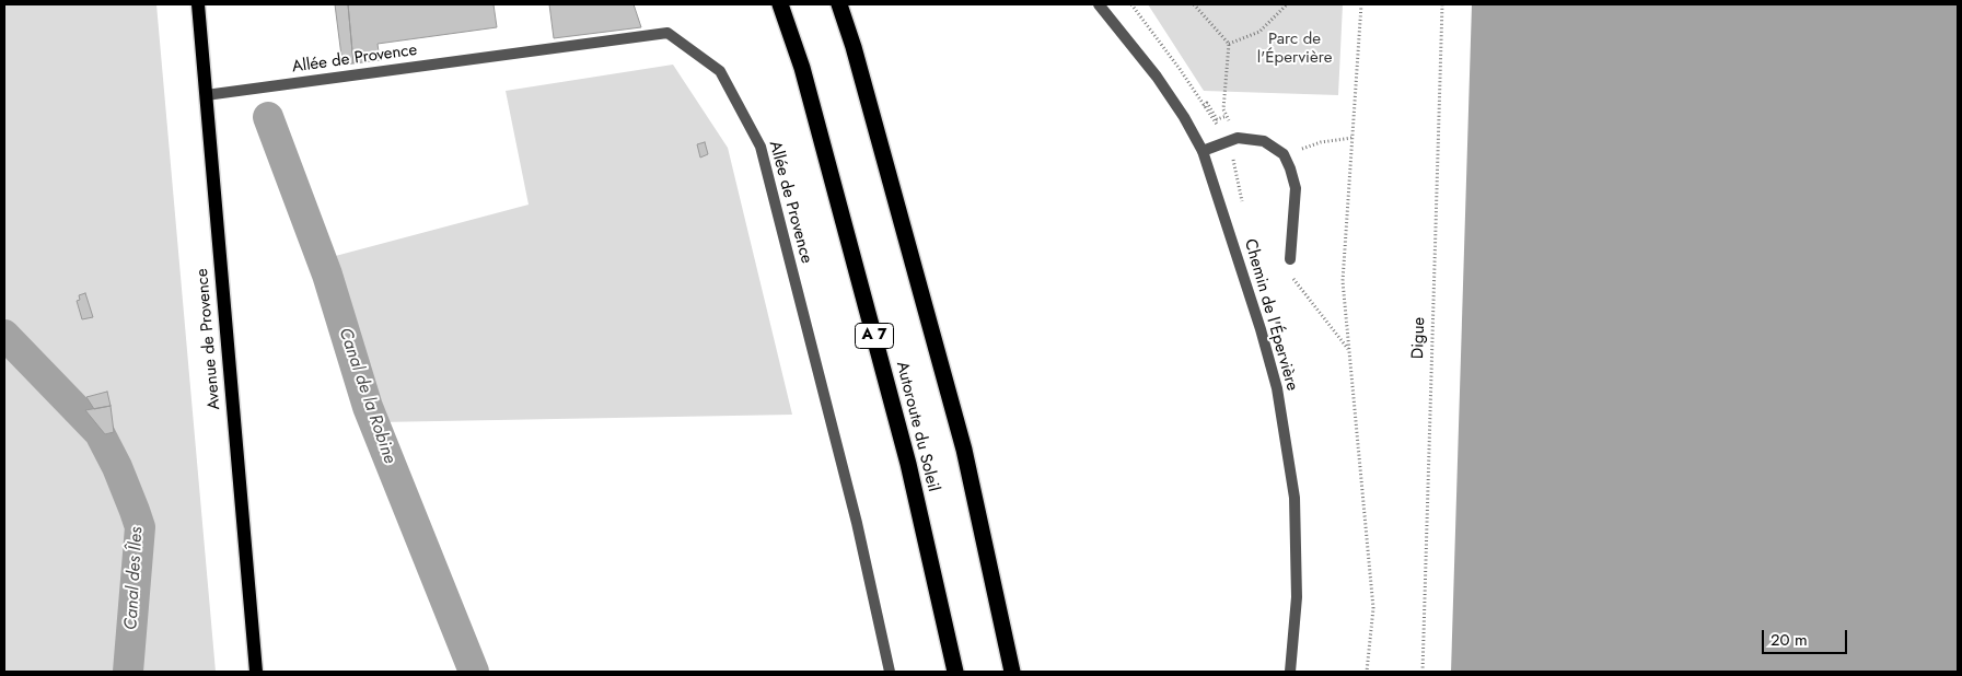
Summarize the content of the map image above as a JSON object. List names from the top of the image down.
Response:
{
  "streets": {
    "highway": ["A 7", "Autoroute du Soleil"],
    "main road": ["Avenue de Provence"],
    "street": ["Allée de Provence", "Chemin de l'Épervière"],
    "path": ["Digue"]
  },
  "crossings": [
    ["Allée de Provence", "Avenue de Provence"]
  ],
  "water": ["Canal de la Robine", "Canal des Îles"],
  "parks": ["Parc de l'Épervière"],
  "scale_bar": "20 m"
}
